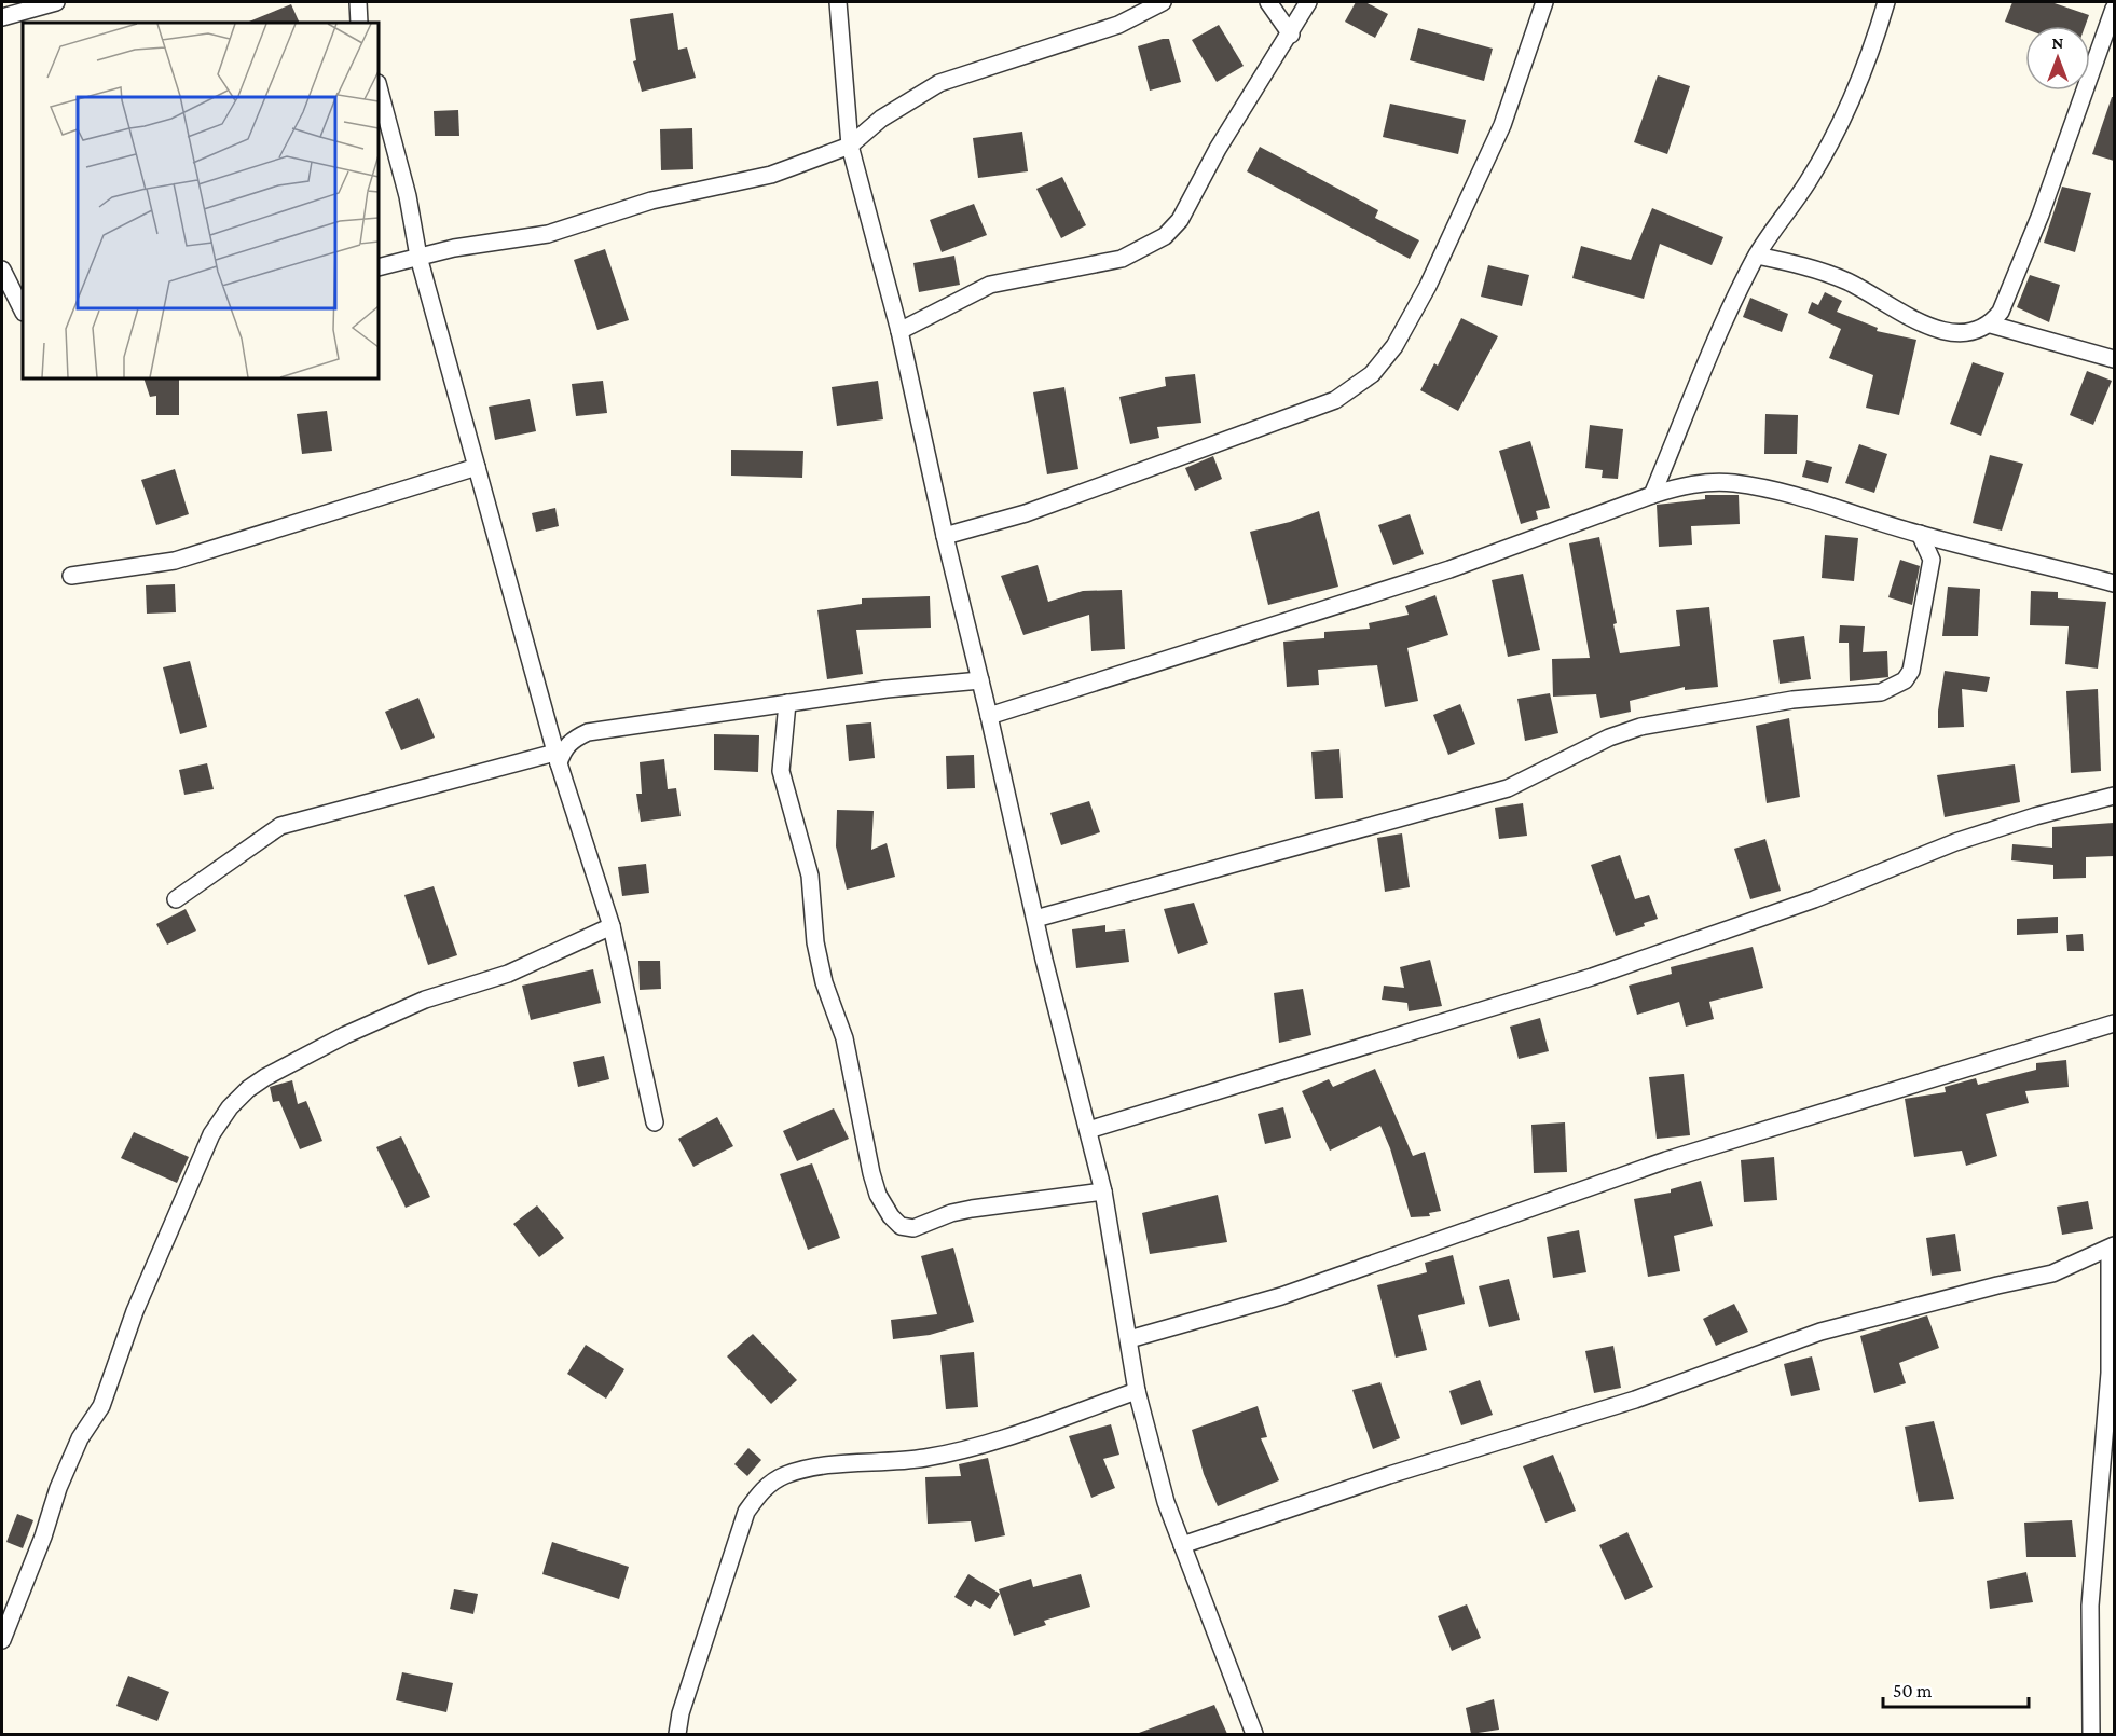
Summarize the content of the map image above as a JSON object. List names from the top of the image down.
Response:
{
  "scale_bar": "50 m",
  "north": "top"
}
